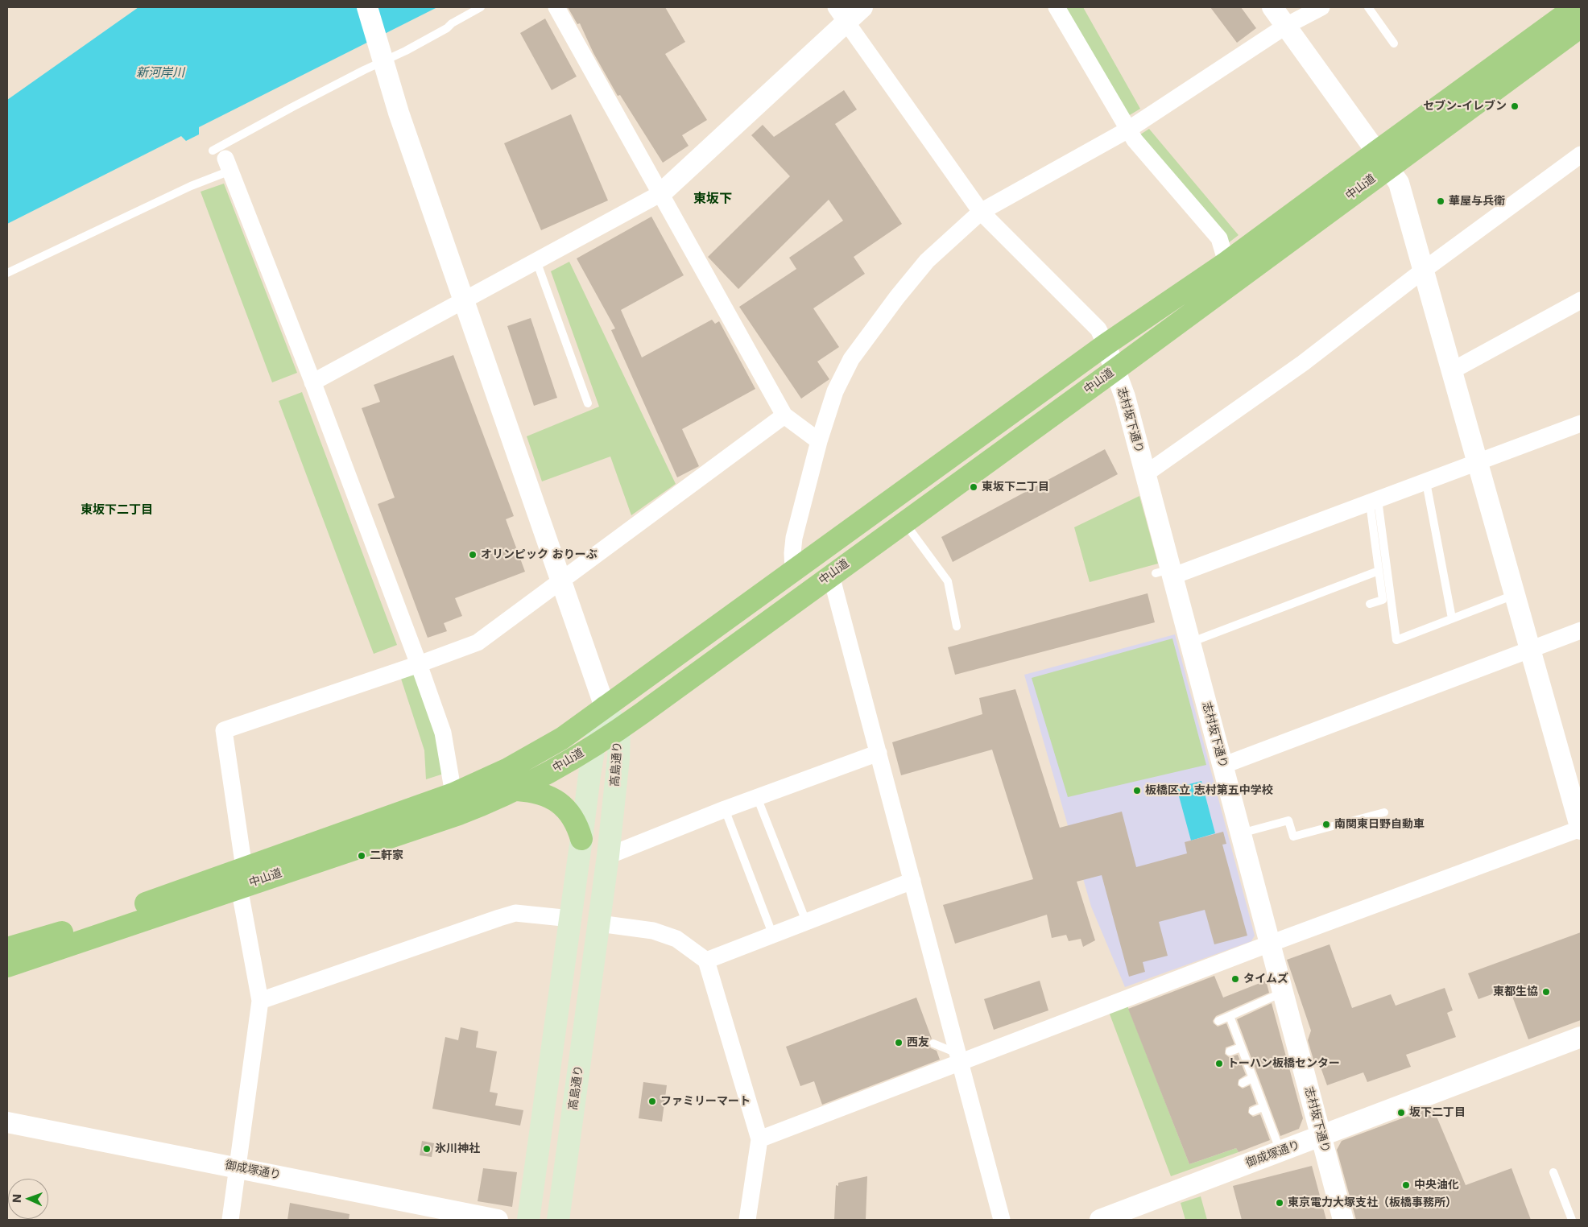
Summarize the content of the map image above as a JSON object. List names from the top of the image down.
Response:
{
  "streets": {
    "highway": ["中山道"],
    "main road": ["高島通り"],
    "street": ["志村坂下通り", "御成塚通り"]
  },
  "crossings": [
    ["中山道", "志村坂下通り"],
    ["中山道", "高島通り"],
    ["志村坂下通り", "御成塚通り"]
  ],
  "districts": ["東坂下", "東坂下二丁目"],
  "water": ["新河岸川"],
  "places": [
    "セブン-イレブン",
    "華屋与兵衛",
    "東坂下二丁目",
    "オリンピック おりーぶ",
    "板橋区立 志村第五中学校",
    "南関東日野自動車",
    "二軒家",
    "タイムズ",
    "東都生協",
    "西友",
    "トーハン板橋センター",
    "ファミリーマート",
    "坂下二丁目",
    "氷川神社",
    "中央油化",
    "東京電力大塚支社（板橋事務所）"
  ],
  "north": "left"
}
